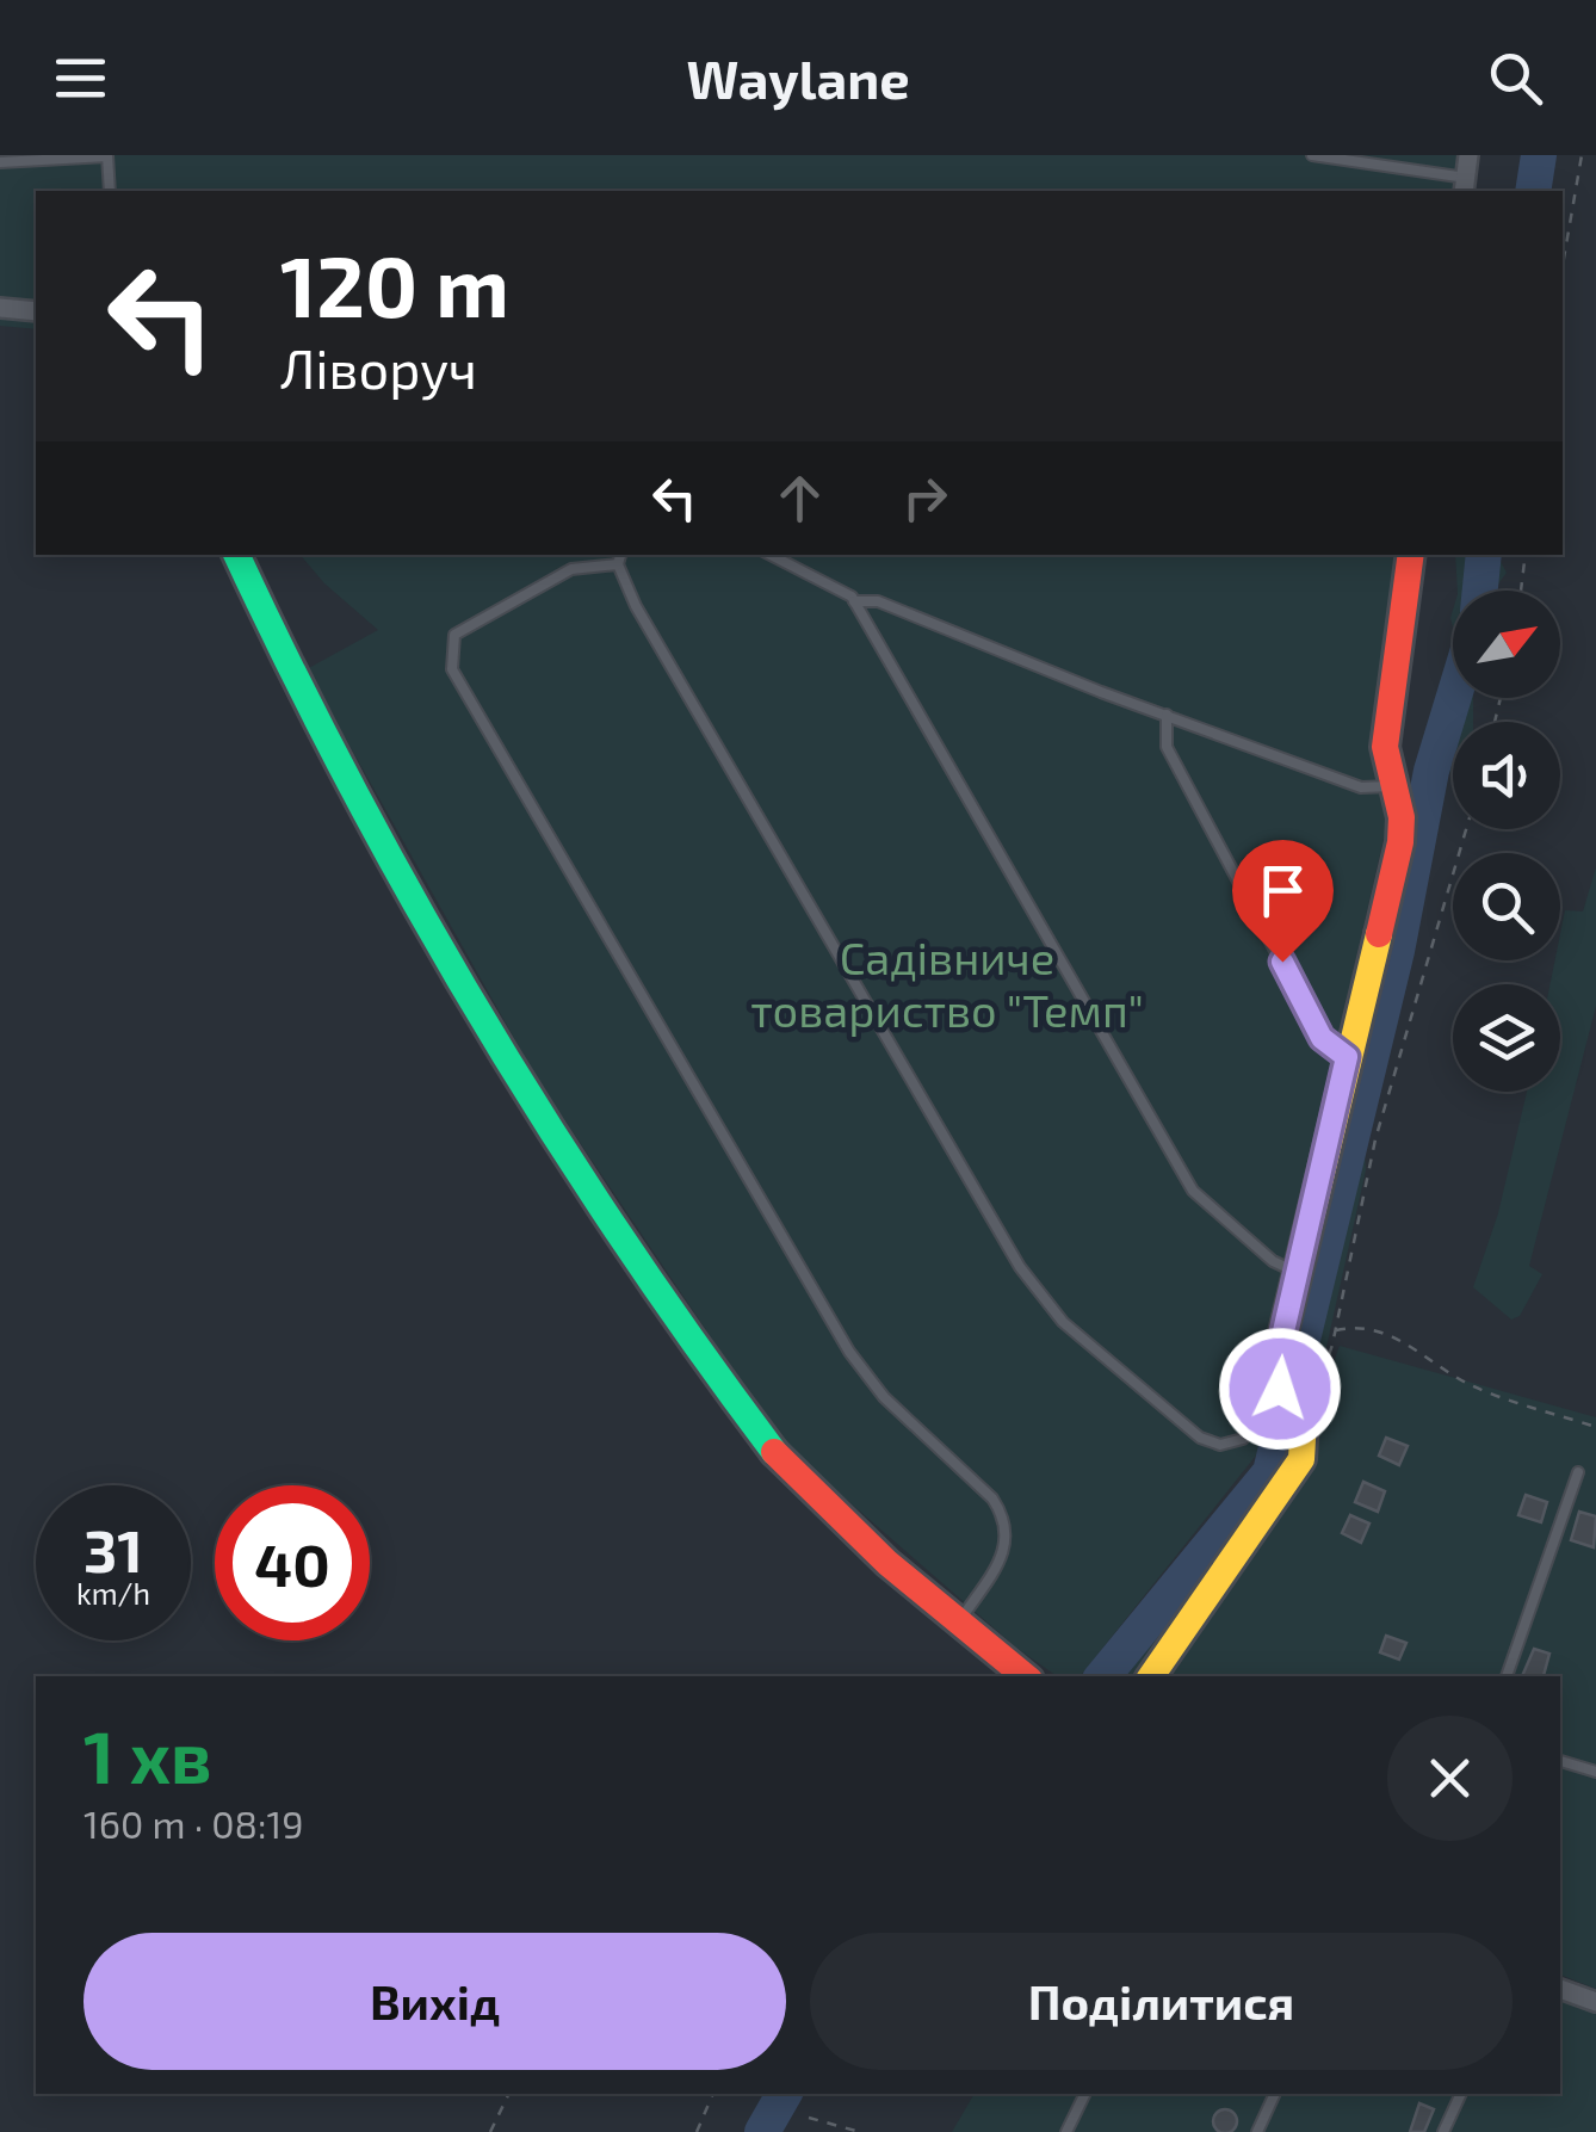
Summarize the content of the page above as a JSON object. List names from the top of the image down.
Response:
{
  "parks": ["Садівниче товариство \"Темп\""],
  "north": "top right",
  "page": {
    "header": "Waylane",
    "turn": ["120 m", "Ліворуч"],
    "speed": "31 km/h",
    "limit": "40",
    "heading": ["1 хв", "160 m · 08:19"],
    "buttons": ["Вихід", "Поділитися"]
  }
}
